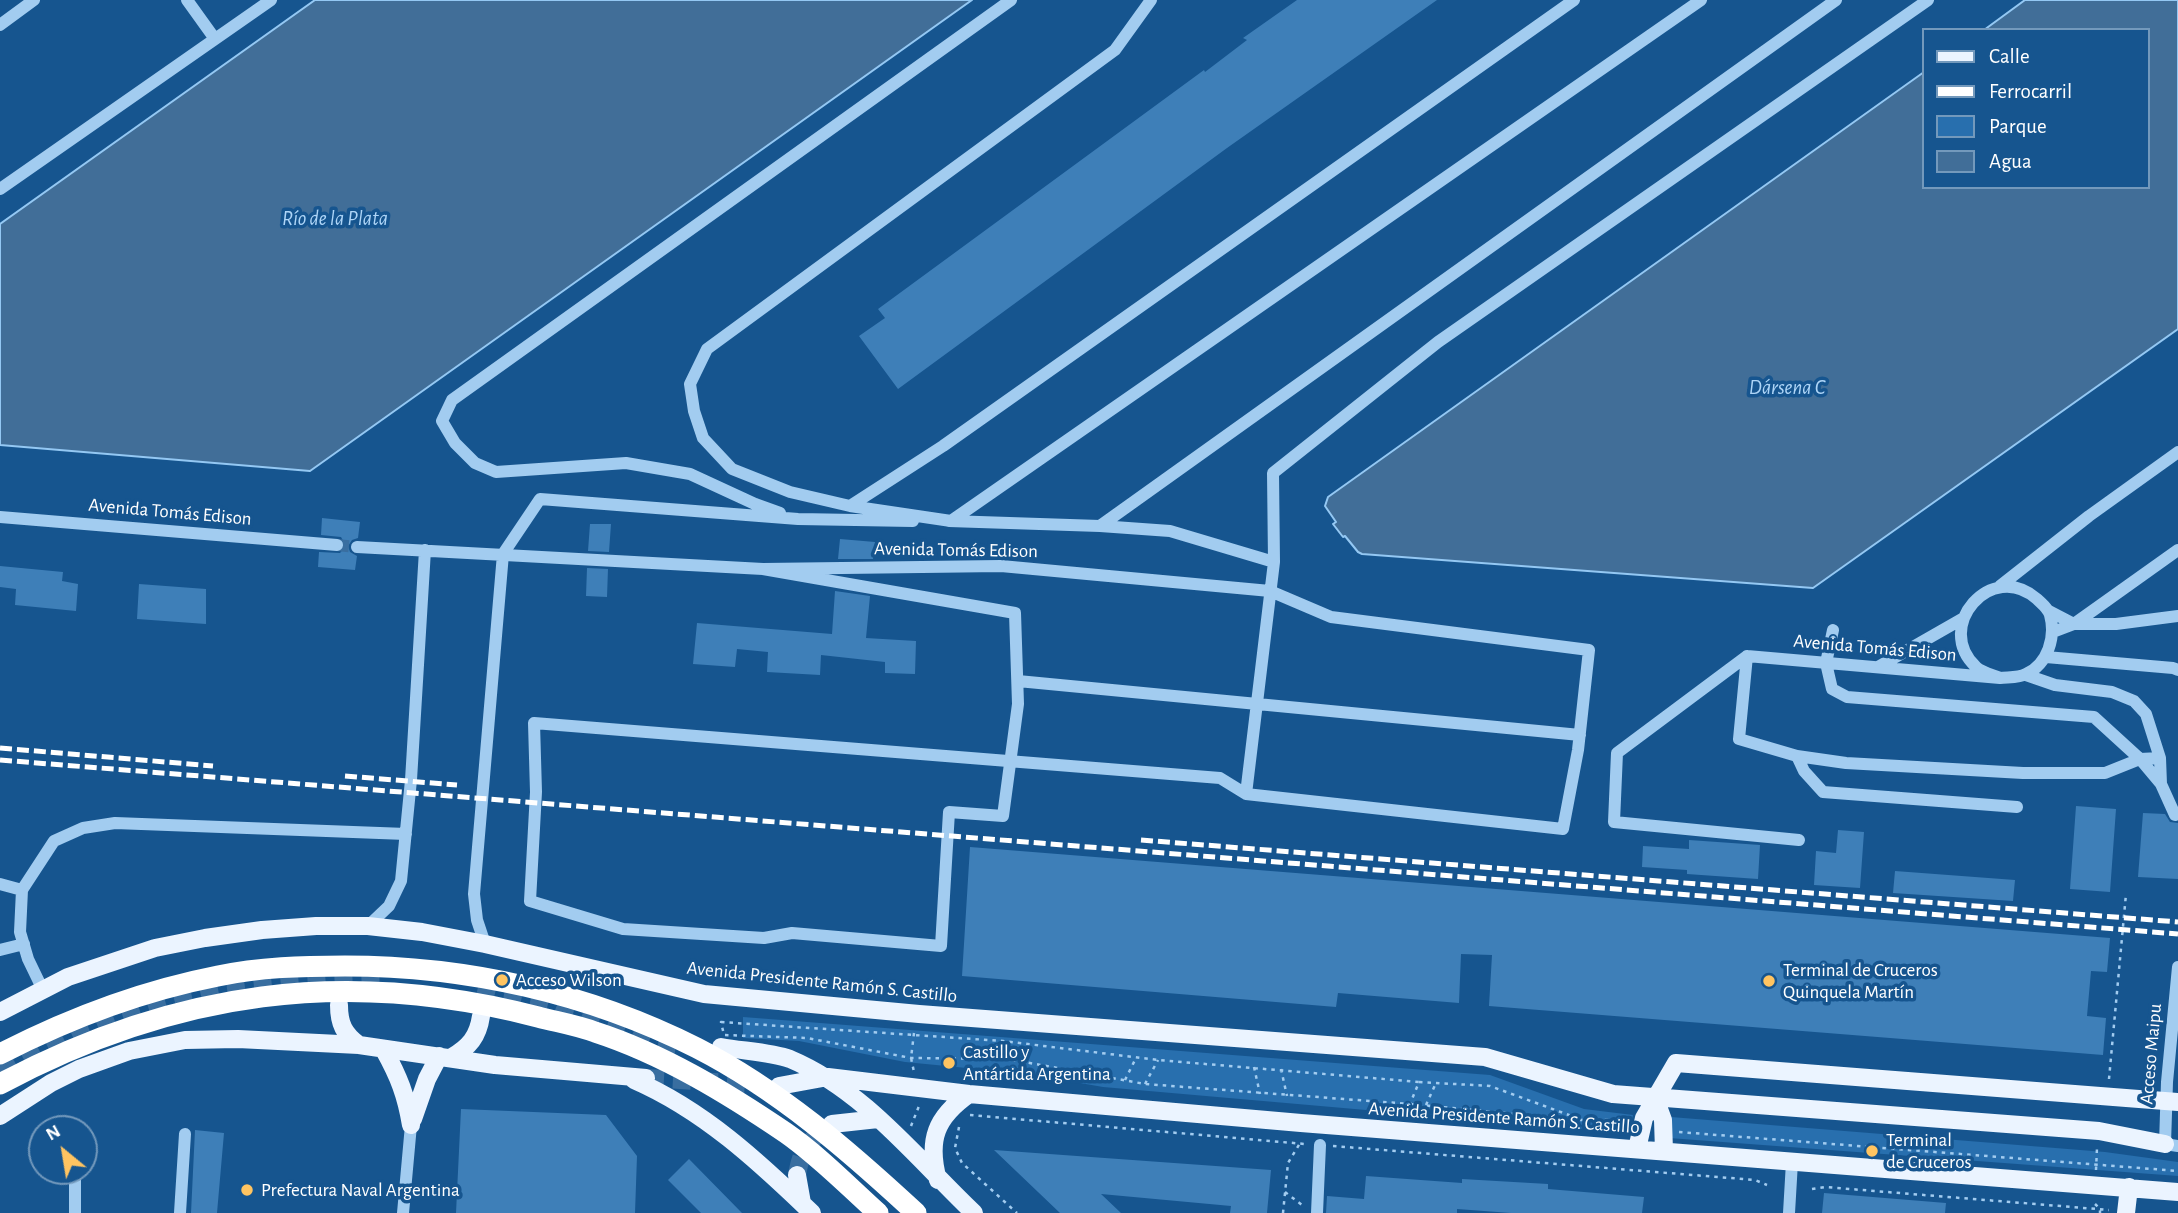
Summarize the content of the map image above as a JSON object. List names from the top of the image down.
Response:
{
  "streets": {
    "main road": ["Avenida Presidente Ramón S. Castillo"],
    "street": ["Avenida Tomás Edison", "Acceso Maipu"]
  },
  "crossings": [
    ["Avenida Presidente Ramón S. Castillo", "Acceso Maipu"]
  ],
  "water": ["Río de la Plata", "Dársena C"],
  "places": [
    "Acceso Wilson",
    "Terminal de Cruceros Quinquela Martín",
    "Castillo y Antártida Argentina",
    "Terminal de Cruceros",
    "Prefectura Naval Argentina"
  ],
  "legend": [
    "Calle",
    "Ferrocarril",
    "Parque",
    "Agua"
  ],
  "north": "top left"
}
